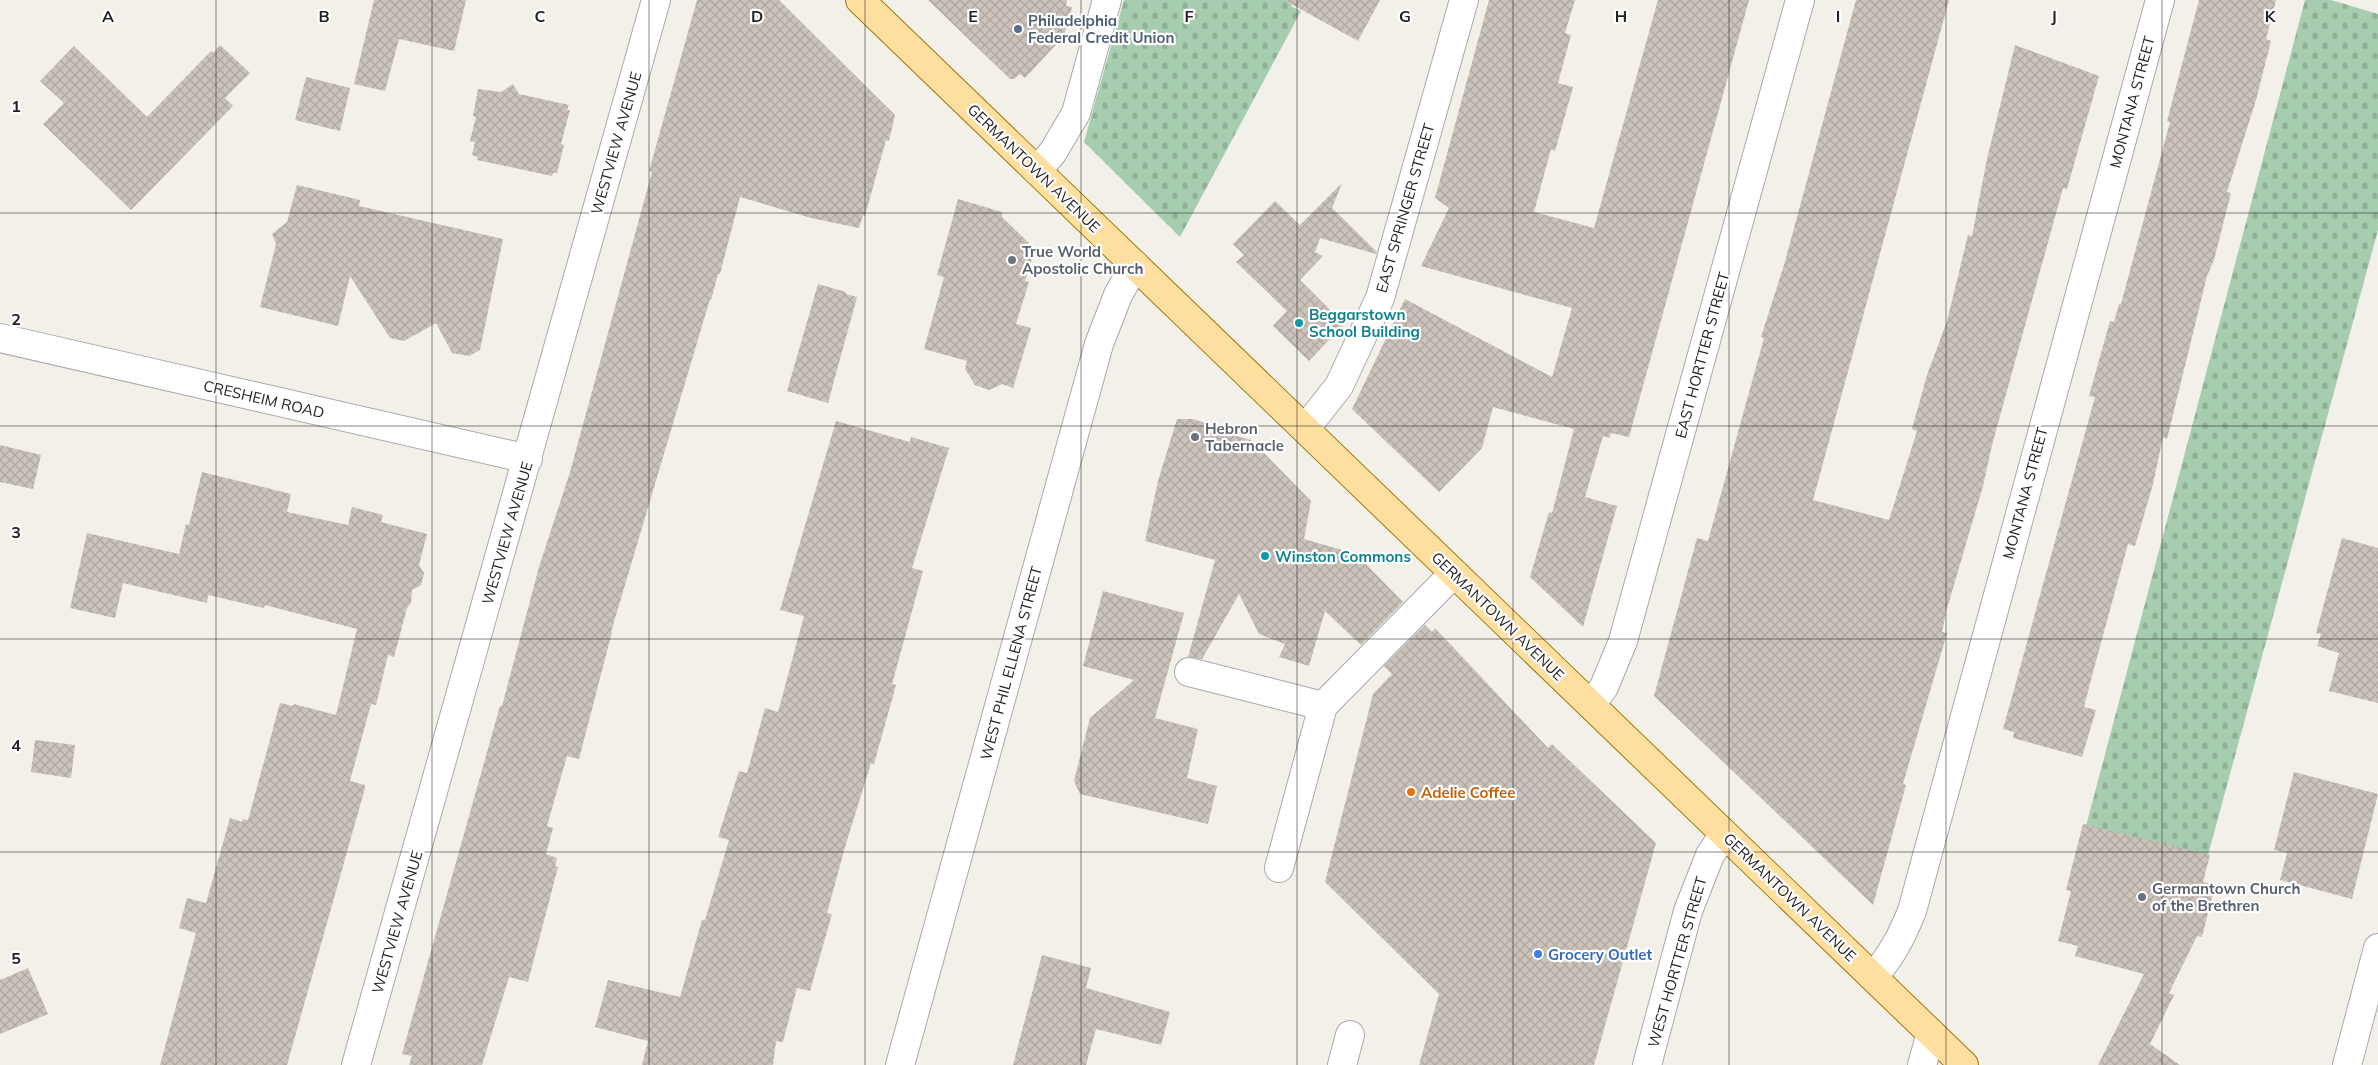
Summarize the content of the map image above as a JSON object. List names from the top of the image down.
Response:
{
  "streets": {
    "main road": ["GERMANTOWN AVENUE"],
    "street": [
      "MONTANA STREET",
      "WESTVIEW AVENUE",
      "EAST SPRINGER STREET",
      "EAST HORTTER STREET",
      "CRESHEIM ROAD",
      "WEST PHIL ELLENA STREET",
      "WEST HORTTER STREET"
    ]
  },
  "crossings": [
    ["MONTANA STREET", "GERMANTOWN AVENUE"],
    ["WESTVIEW AVENUE", "CRESHEIM ROAD"],
    ["GERMANTOWN AVENUE", "EAST SPRINGER STREET"],
    ["GERMANTOWN AVENUE", "EAST HORTTER STREET"],
    ["GERMANTOWN AVENUE", "WEST PHIL ELLENA STREET"],
    ["GERMANTOWN AVENUE", "WEST HORTTER STREET"]
  ],
  "places": [
    "Philadelphia Federal Credit Union",
    "True World Apostolic Church",
    "Beggarstown School Building",
    "Hebron Tabernacle",
    "Winston Commons",
    "Adelie Coffee",
    "Germantown Church of the Brethren",
    "Grocery Outlet"
  ],
  "grid": {
    "columns": [
      "A",
      "B",
      "C",
      "D",
      "E",
      "F",
      "G",
      "H",
      "I",
      "J",
      "K"
    ],
    "rows": [
      "1",
      "2",
      "3",
      "4",
      "5"
    ]
  }
}
